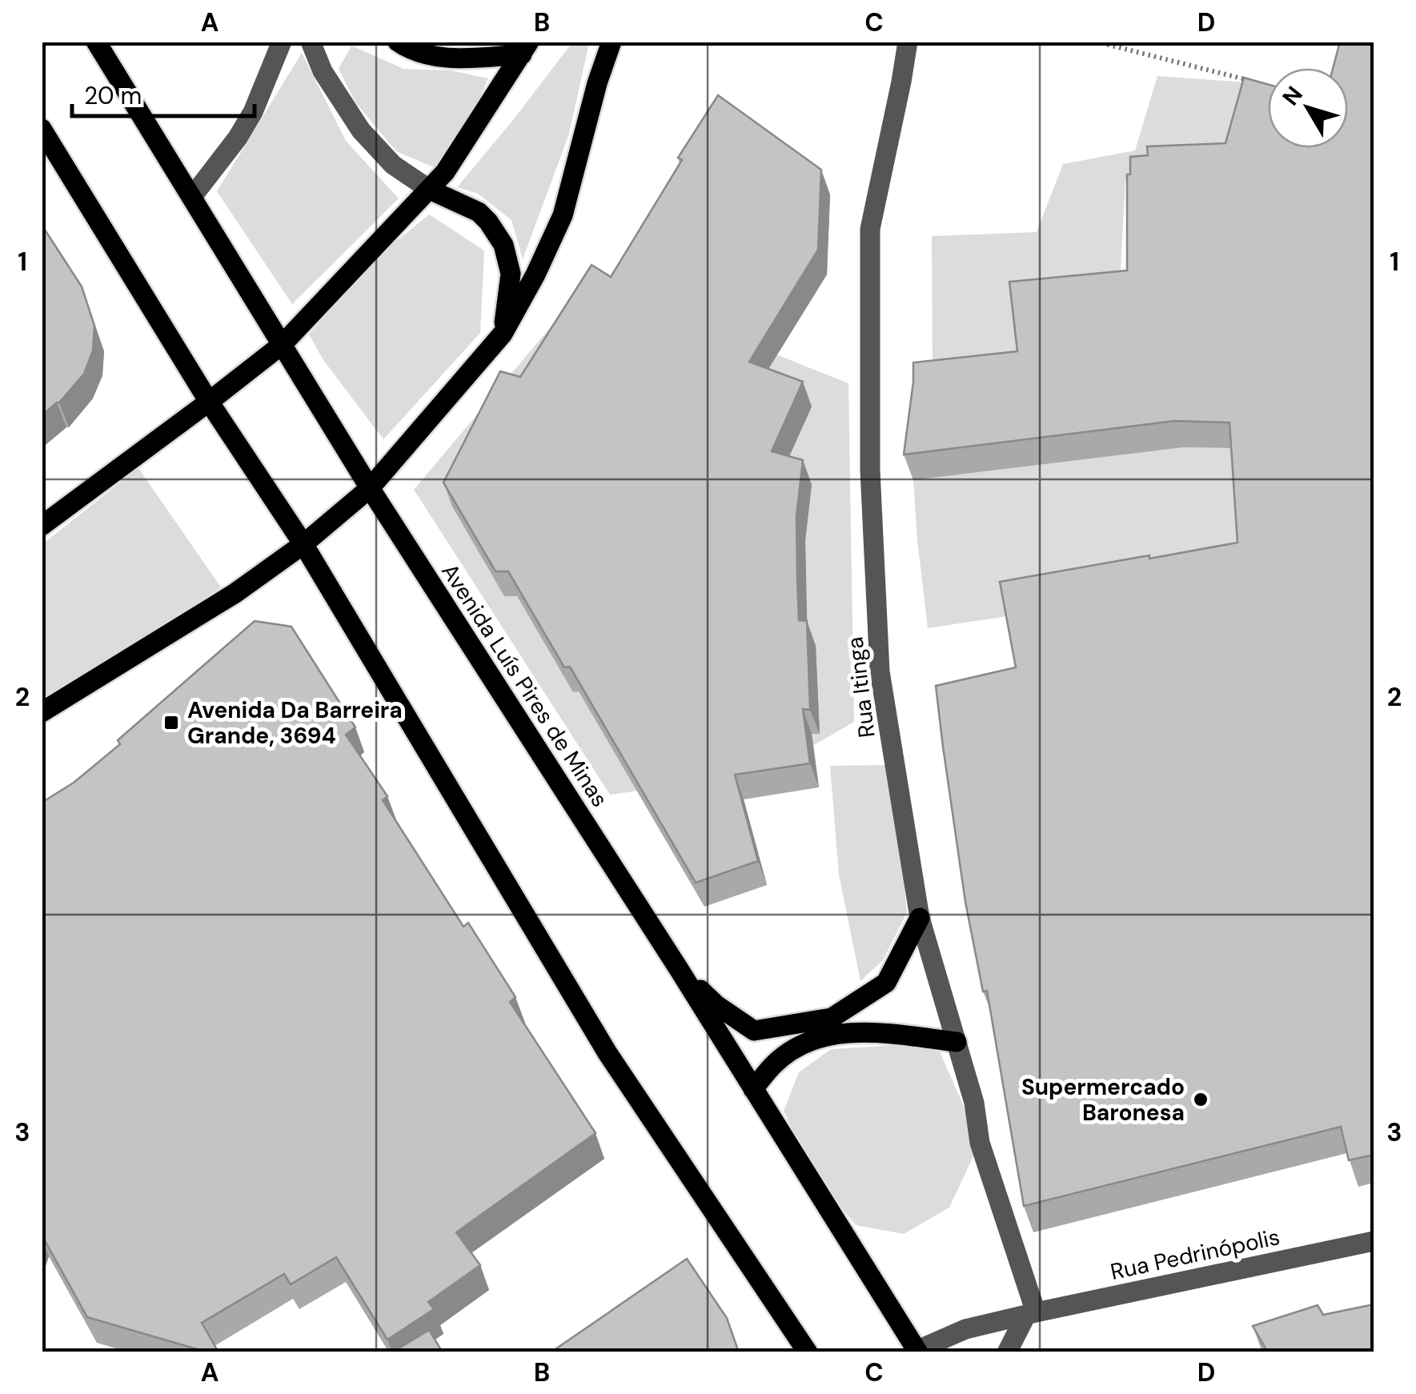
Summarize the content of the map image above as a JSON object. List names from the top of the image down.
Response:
{
  "streets": {
    "main road": ["Avenida Luís Pires de Minas"],
    "street": ["Rua Itinga", "Rua Pedrinópolis"]
  },
  "crossings": [
    ["Avenida Luís Pires de Minas", "Rua Pedrinópolis"],
    ["Rua Itinga", "Rua Pedrinópolis"]
  ],
  "places": {
    "transit": ["Avenida Da Barreira Grande, 3694"],
    "other": ["Supermercado Baronesa"]
  },
  "scale_bar": "20 m",
  "north": "top left",
  "grid": {
    "columns": [
      "A",
      "B",
      "C",
      "D"
    ],
    "rows": ["1", "2", "3"]
  }
}
